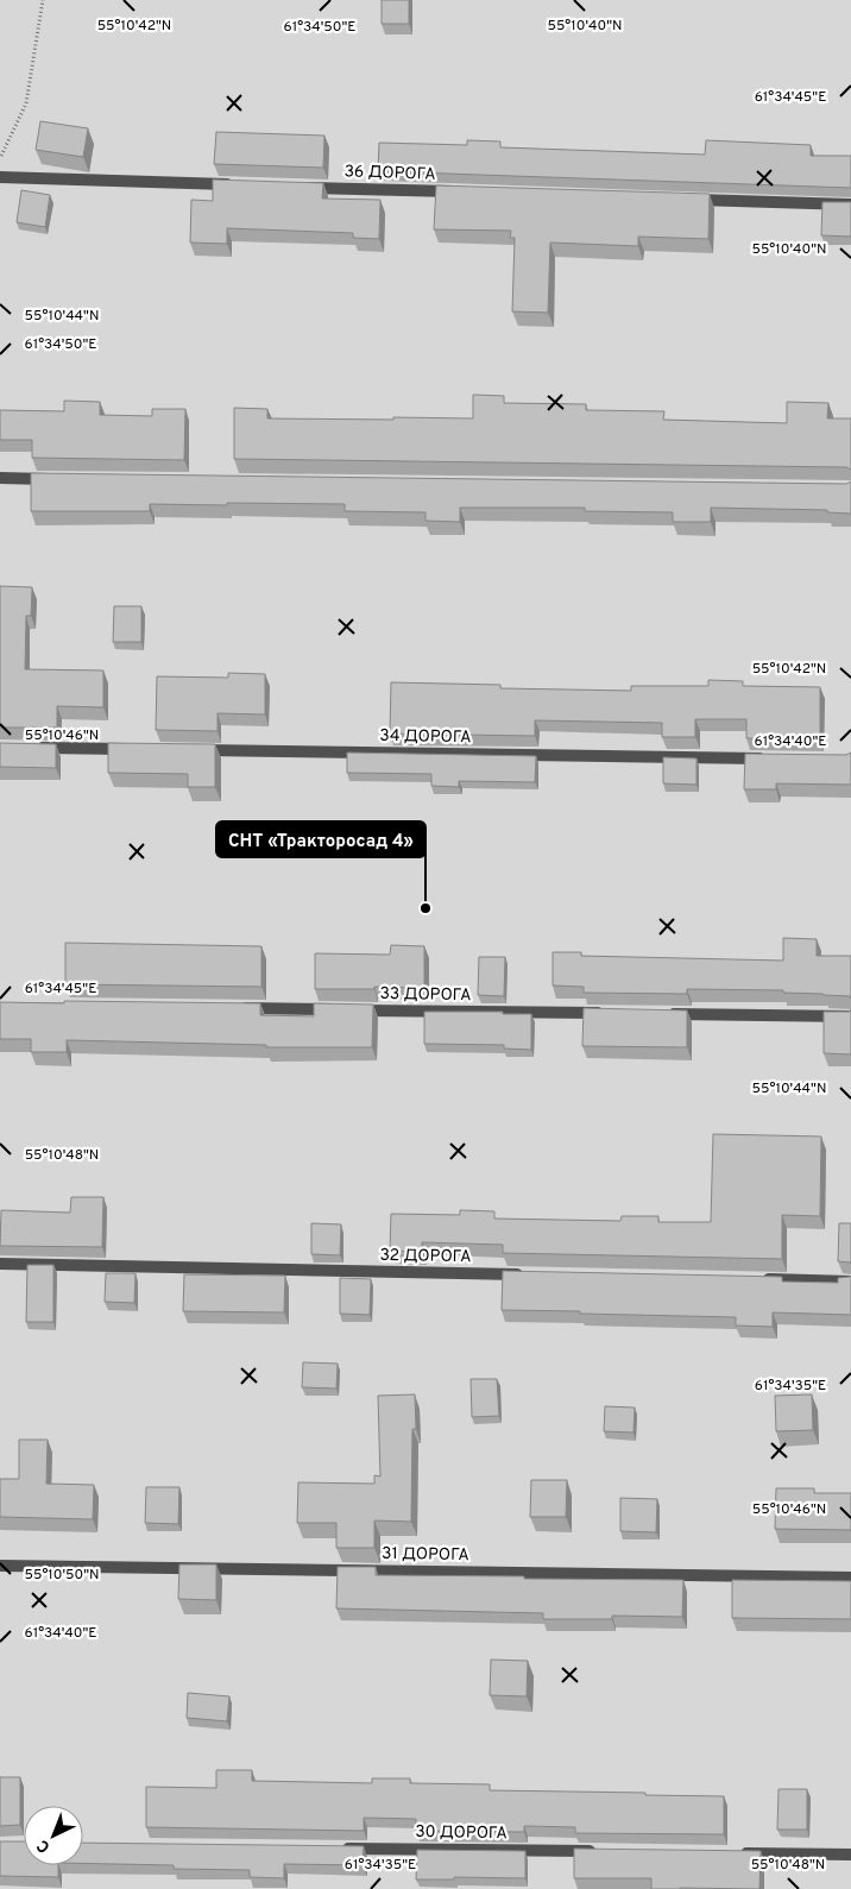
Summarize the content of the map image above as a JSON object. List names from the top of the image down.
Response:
{
  "streets": {
    "lane": [
      "36 ДОРОГА",
      "34 ДОРОГА",
      "33 ДОРОГА",
      "32 ДОРОГА",
      "31 ДОРОГА",
      "30 ДОРОГА"
    ]
  },
  "places": ["СНТ «Тракторосад 4»"],
  "north": "bottom left",
  "coordinates": [
    "55°10'42\"N",
    "55°10'40\"N",
    "61°34'50\"E",
    "61°34'45\"E",
    "55°10'44\"N",
    "55°10'46\"N",
    "61°34'40\"E",
    "55°10'48\"N",
    "61°34'35\"E",
    "55°10'50\"N"
  ]
}
